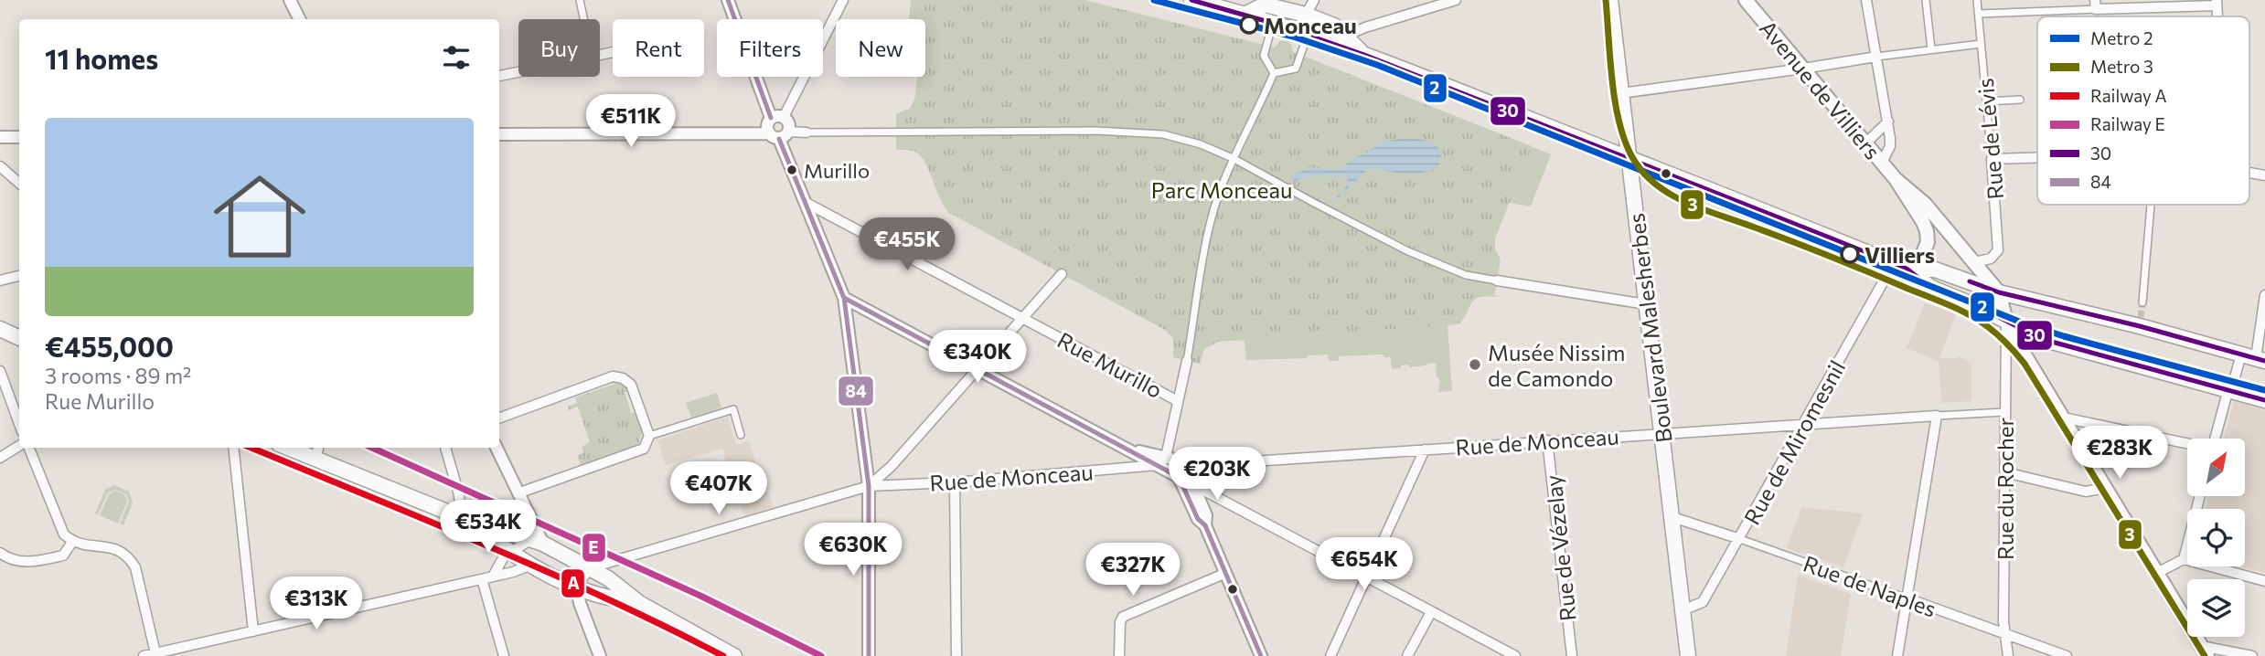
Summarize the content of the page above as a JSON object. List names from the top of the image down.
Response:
{
  "streets": {
    "main road": ["Avenue de Villiers", "Boulevard Malesherbes"],
    "street": [
      "Rue de Lévis",
      "Rue Murillo",
      "Rue de Monceau",
      "Rue de Miromesnil",
      "Rue du Rocher",
      "Rue de Vézelay",
      "Rue de Naples"
    ]
  },
  "crossings": [
    ["Avenue de Villiers", "Rue de Lévis"],
    ["Boulevard Malesherbes", "Rue de Monceau"],
    ["Boulevard Malesherbes", "Rue de Miromesnil"],
    ["Boulevard Malesherbes", "Rue de Naples"],
    ["Rue de Monceau", "Rue de Miromesnil"],
    ["Rue de Monceau", "Rue du Rocher"],
    ["Rue de Monceau", "Rue de Vézelay"],
    ["Rue de Miromesnil", "Rue de Naples"],
    ["Rue du Rocher", "Rue de Naples"]
  ],
  "parks": ["Parc Monceau"],
  "places": [
    "Monceau",
    "Murillo",
    "Villiers",
    "Musée Nissim de Camondo"
  ],
  "lines": [
    "metro line 2",
    "metro line 3",
    "transit line 30",
    "transit line 84",
    "rail line A",
    "rail line E"
  ],
  "legend": [
    "Metro 2",
    "Metro 3",
    "Railway A",
    "Railway E",
    "30",
    "84"
  ],
  "north": "top right",
  "page": {
    "chip": [
      "Buy",
      "Rent",
      "Filters",
      "New"
    ],
    "heading": "11 homes",
    "price": [
      "€511K",
      "€455K",
      "€340K",
      "€283K",
      "€203K",
      "€407K",
      "€534K",
      "€630K",
      "€654K",
      "€327K",
      "€313K"
    ],
    "list": [
      {
        "name": "€455,000",
        "note": "3 rooms · 89 m² · Rue Murillo"
      }
    ]
  }
}
